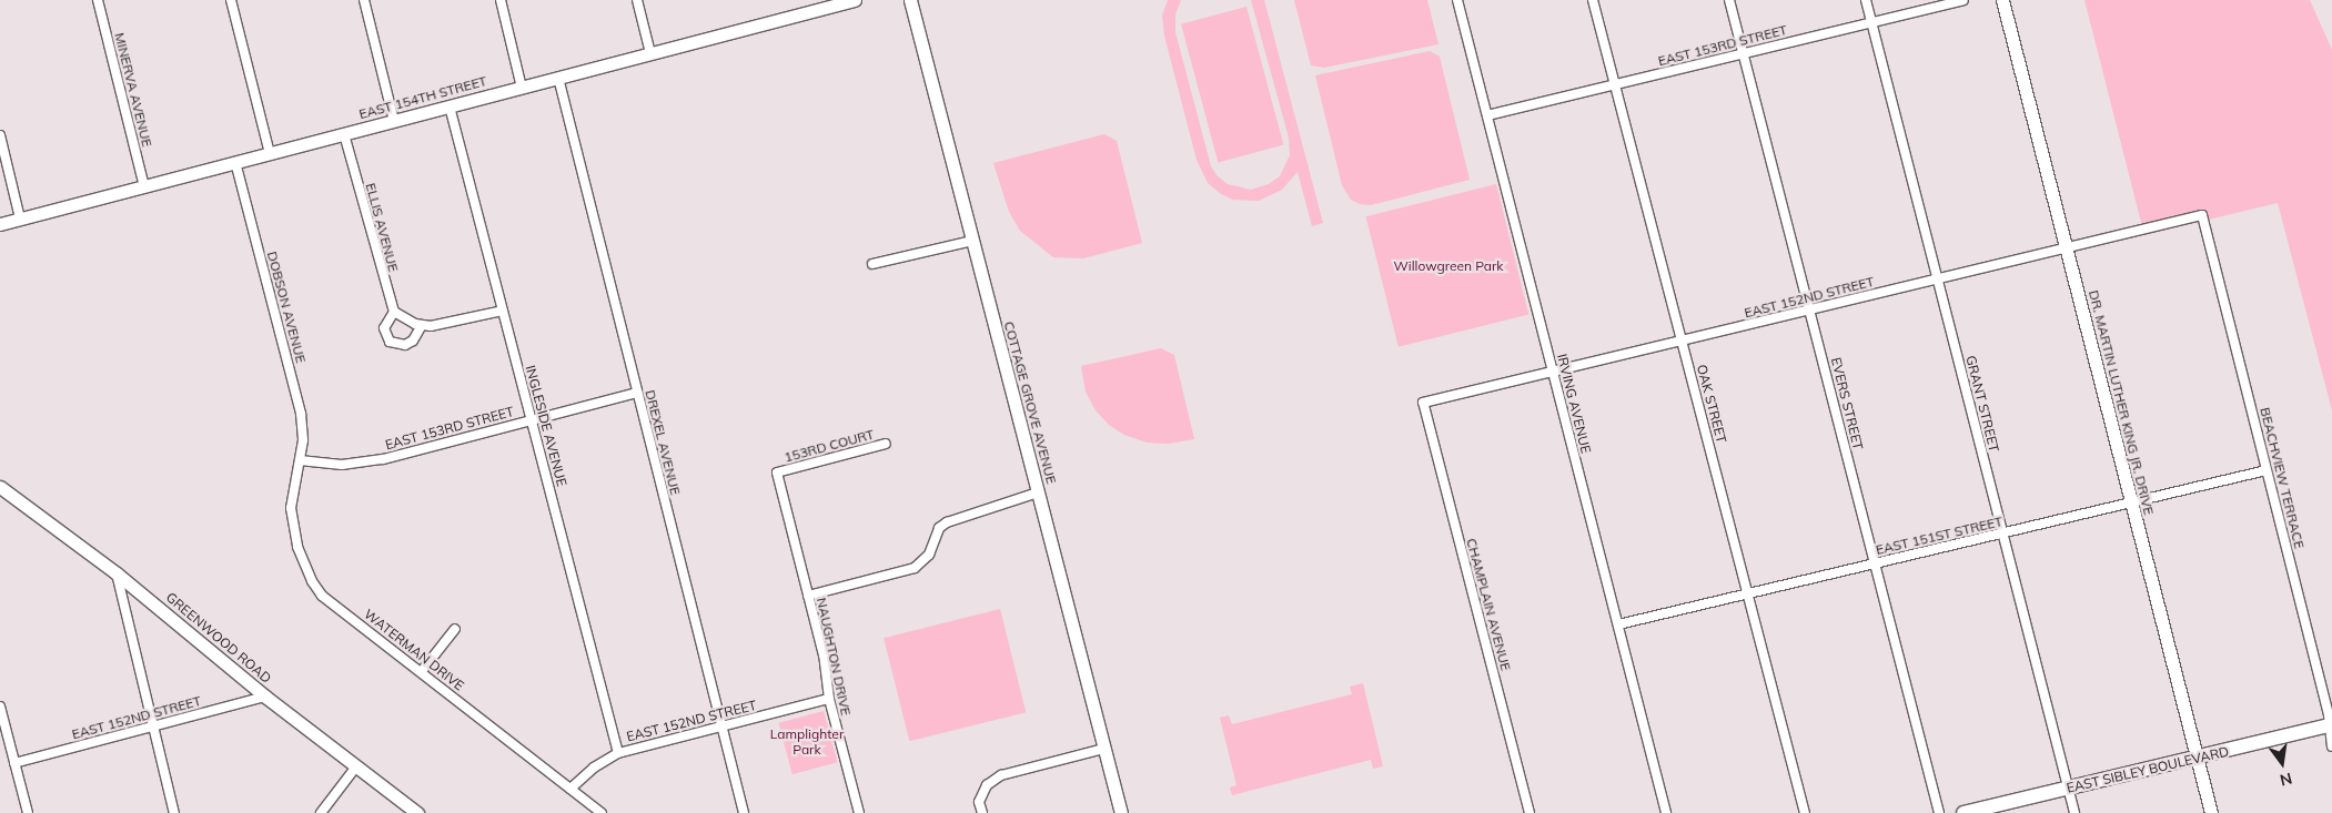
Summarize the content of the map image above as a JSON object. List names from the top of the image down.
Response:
{
  "streets": {
    "main road": ["EAST SIBLEY BOULEVARD"],
    "street": [
      "EAST 153RD STREET",
      "MINERVA AVENUE",
      "EAST 154TH STREET",
      "ELLIS AVENUE",
      "EAST 152ND STREET",
      "DOBSON AVENUE",
      "COTTAGE GROVE AVENUE",
      "DR. MARTIN LUTHER KING JR. DRIVE",
      "IRVING AVENUE",
      "OAK STREET",
      "EVERS STREET",
      "GRANT STREET",
      "INGLESIDE AVENUE",
      "DREXEL AVENUE",
      "153RD COURT",
      "BEACHVIEW TERRACE",
      "EAST 151ST STREET",
      "CHAMPLAIN AVENUE",
      "GREENWOOD ROAD",
      "WATERMAN DRIVE",
      "NAUGHTON DRIVE"
    ]
  },
  "crossings": [
    ["EAST 153RD STREET", "DOBSON AVENUE"],
    ["EAST 153RD STREET", "IRVING AVENUE"],
    ["EAST 153RD STREET", "OAK STREET"],
    ["EAST 153RD STREET", "EVERS STREET"],
    ["EAST 153RD STREET", "GRANT STREET"],
    ["EAST 153RD STREET", "INGLESIDE AVENUE"],
    ["EAST 153RD STREET", "DREXEL AVENUE"],
    ["EAST 153RD STREET", "WATERMAN DRIVE"],
    ["MINERVA AVENUE", "EAST 154TH STREET"],
    ["EAST 154TH STREET", "ELLIS AVENUE"],
    ["EAST 154TH STREET", "DOBSON AVENUE"],
    ["EAST 154TH STREET", "INGLESIDE AVENUE"],
    ["EAST 154TH STREET", "DREXEL AVENUE"],
    ["EAST 152ND STREET", "DR. MARTIN LUTHER KING JR. DRIVE"],
    ["EAST 152ND STREET", "IRVING AVENUE"],
    ["EAST 152ND STREET", "OAK STREET"],
    ["EAST 152ND STREET", "EVERS STREET"],
    ["EAST 152ND STREET", "GRANT STREET"],
    ["EAST 152ND STREET", "INGLESIDE AVENUE"],
    ["EAST 152ND STREET", "DREXEL AVENUE"],
    ["EAST 152ND STREET", "BEACHVIEW TERRACE"],
    ["EAST 152ND STREET", "CHAMPLAIN AVENUE"],
    ["EAST 152ND STREET", "GREENWOOD ROAD"],
    ["EAST 152ND STREET", "WATERMAN DRIVE"],
    ["EAST 152ND STREET", "NAUGHTON DRIVE"],
    ["DOBSON AVENUE", "WATERMAN DRIVE"],
    ["DR. MARTIN LUTHER KING JR. DRIVE", "EAST 151ST STREET"],
    ["DR. MARTIN LUTHER KING JR. DRIVE", "EAST SIBLEY BOULEVARD"],
    ["IRVING AVENUE", "EAST 151ST STREET"],
    ["OAK STREET", "EAST 151ST STREET"],
    ["EVERS STREET", "EAST 151ST STREET"],
    ["GRANT STREET", "EAST 151ST STREET"],
    ["GRANT STREET", "EAST SIBLEY BOULEVARD"],
    ["153RD COURT", "NAUGHTON DRIVE"],
    ["BEACHVIEW TERRACE", "EAST 151ST STREET"],
    ["BEACHVIEW TERRACE", "EAST SIBLEY BOULEVARD"]
  ],
  "parks": ["Willowgreen Park", "Lamplighter Park"],
  "north": "bottom"
}
